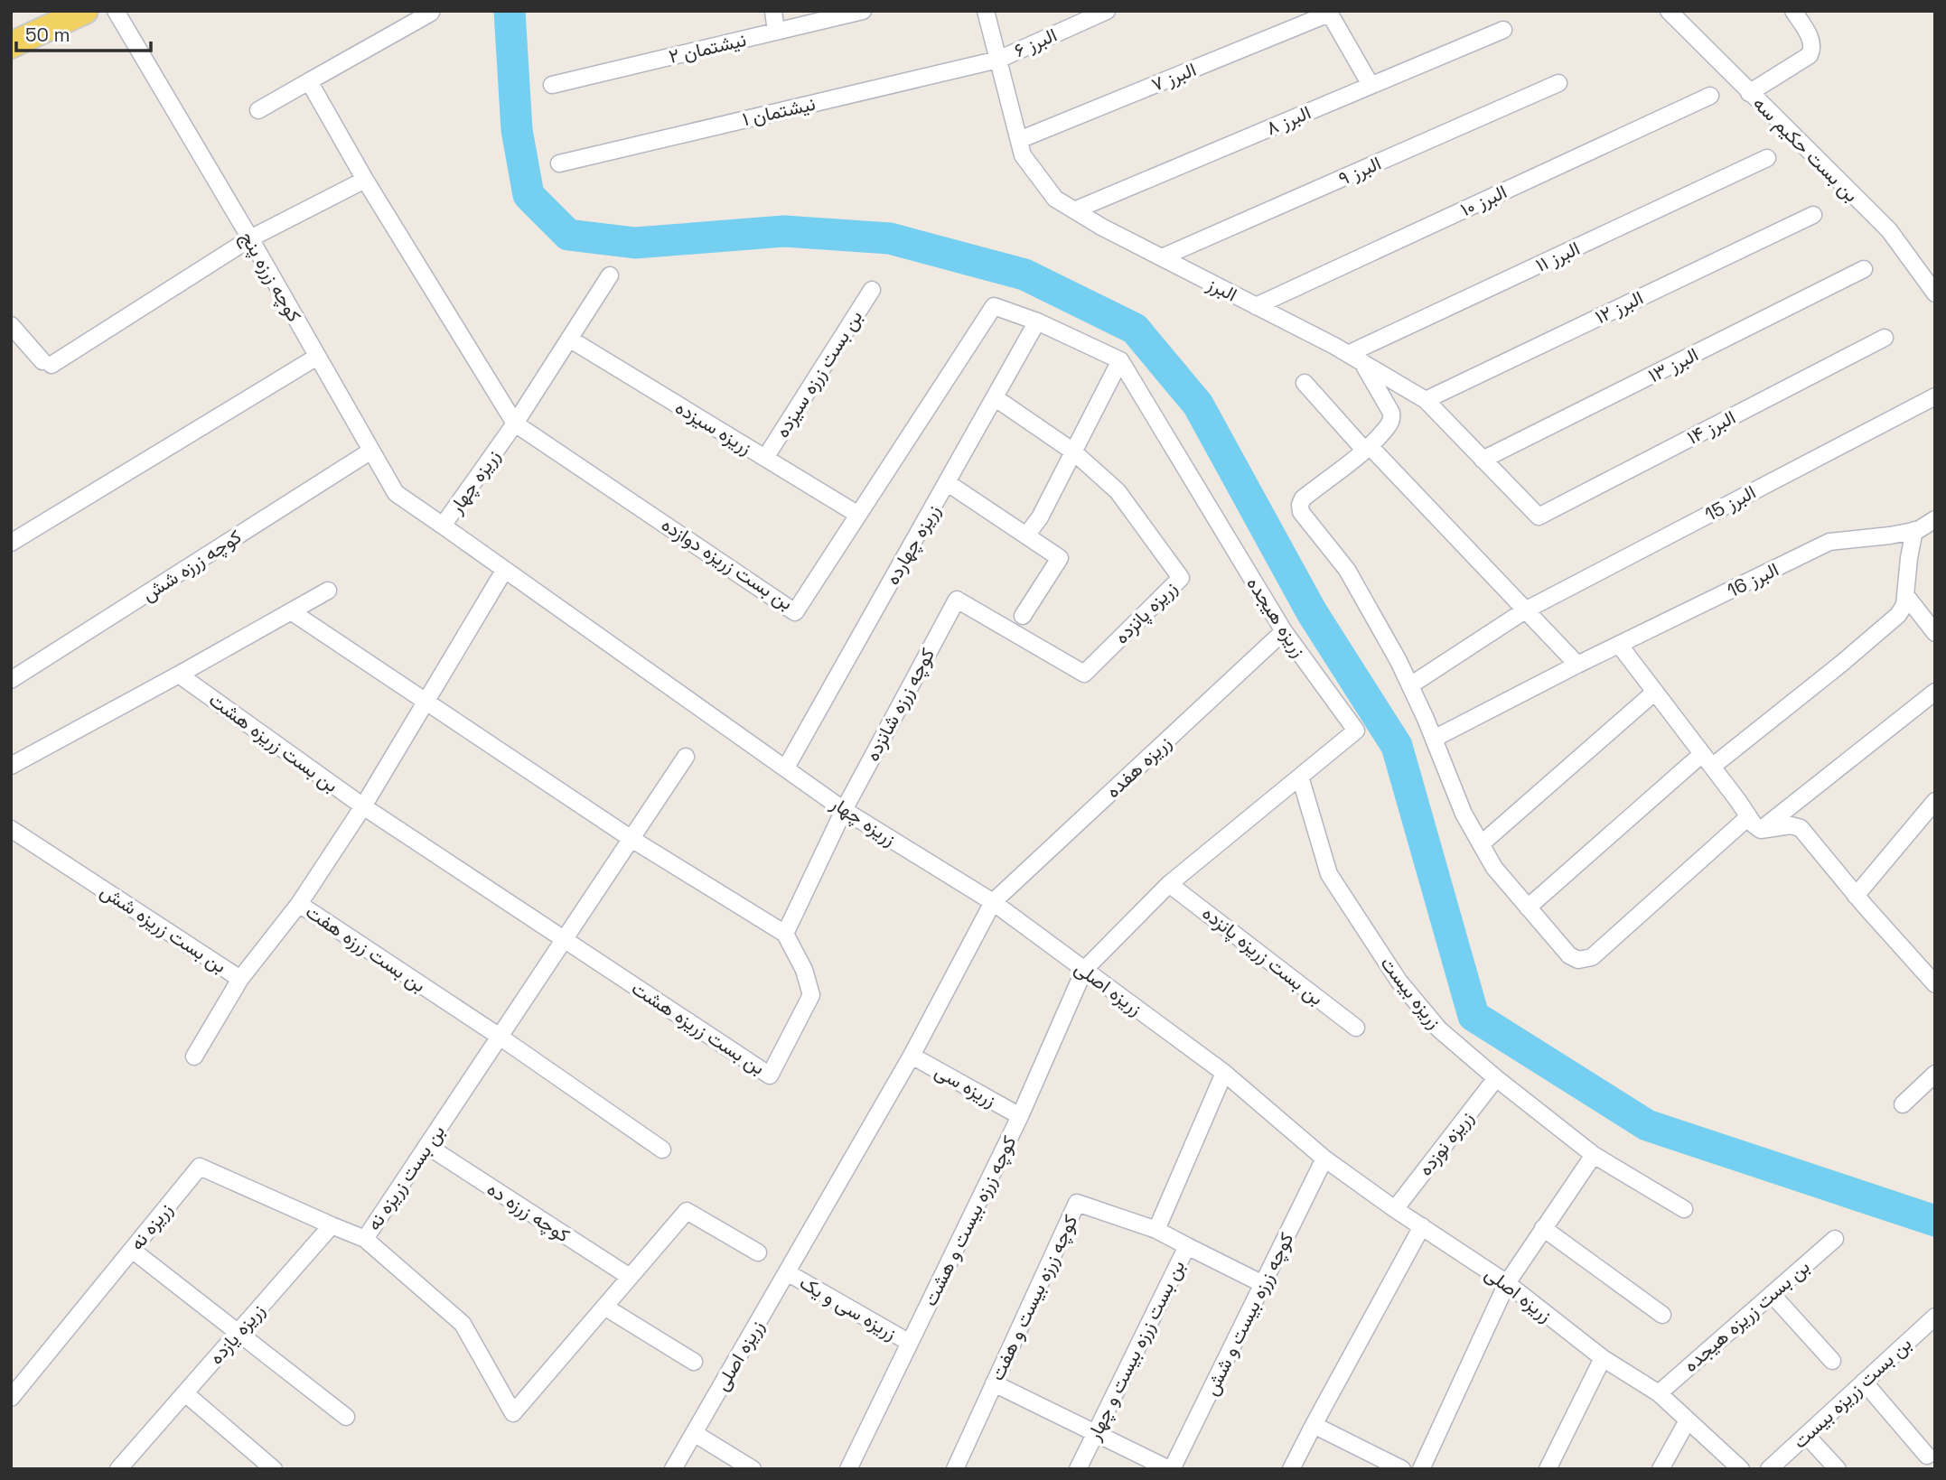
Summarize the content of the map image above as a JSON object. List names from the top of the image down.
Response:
{
  "streets": {
    "street": [
      "البرز ۶",
      "نيشتمان ۲",
      "البرز ۷",
      "نيشتمان ۱",
      "البرز ۸",
      "بن بست حکیم سه",
      "البرز ۹",
      "البرز ۱۰",
      "البرز ۱۱",
      "کوچه زرزه پنج",
      "البرز",
      "البرز ۱۲",
      "البرز ۱۳",
      "بن بست زرزه سیزده",
      "زریزه سیزده",
      "البرز ۱۴",
      "زریزه چهار",
      "البرز 15",
      "زریزه چهارده",
      "بن بست زریزه دوازده",
      "کوچه زرزه شش",
      "البرز 16",
      "زریزه پانزده",
      "زریزه هیجده",
      "کوچه زرزه شانزده",
      "بن بست زریزه هشت",
      "زریزه هفده",
      "بن بست زریزه شش",
      "بن بست زرزه هفت",
      "بن بست زریزه پانزده",
      "زریزه اصلی",
      "زریزه بیست",
      "زریزه سی",
      "زریزه نوزده",
      "بن بست زریزه نه",
      "کوچه زرزه ده",
      "کوچه زرزه بیست و هشت",
      "زریزه نه",
      "کوچه زرزه بیست و هفت",
      "زریزه سی و یک",
      "کوچه زرزه بیست و شش",
      "بن بست زریزه هیجده",
      "زریزه یازده",
      "بن بست زرزه بیست و چهار",
      "بن بست زریزه بیست"
    ]
  },
  "crossings": [
    ["البرز ۶", "نيشتمان ۱"],
    ["البرز ۶", "البرز"],
    ["البرز ۷", "البرز"],
    ["نيشتمان ۱", "البرز"],
    ["البرز ۸", "البرز"],
    ["البرز ۹", "البرز"],
    ["البرز ۱۰", "البرز"],
    ["البرز ۱۱", "البرز"],
    ["کوچه زرزه پنج", "زریزه چهار"],
    ["کوچه زرزه پنج", "کوچه زرزه شش"],
    ["البرز", "البرز ۱۲"],
    ["البرز", "البرز ۱۳"],
    ["البرز", "البرز ۱۴"],
    ["بن بست زرزه سیزده", "زریزه سیزده"],
    ["زریزه سیزده", "بن بست زریزه دوازده"],
    ["زریزه چهار", "زریزه چهارده"],
    ["زریزه چهار", "بن بست زریزه دوازده"],
    ["زریزه چهار", "کوچه زرزه شانزده"],
    ["زریزه چهار", "زریزه هفده"],
    ["زریزه چهار", "بن بست زرزه هفت"],
    ["زریزه چهار", "زریزه اصلی"],
    ["زریزه چهارده", "بن بست زریزه دوازده"],
    ["زریزه چهارده", "زریزه پانزده"],
    ["بن بست زریزه دوازده", "زریزه هیجده"],
    ["زریزه پانزده", "کوچه زرزه شانزده"],
    ["زریزه هیجده", "زریزه هفده"],
    ["زریزه هیجده", "بن بست زریزه پانزده"],
    ["زریزه هیجده", "زریزه اصلی"],
    ["زریزه هیجده", "زریزه بیست"],
    ["زریزه هیجده", "کوچه زرزه بیست و هشت"],
    ["کوچه زرزه شانزده", "بن بست زریزه هشت"],
    ["بن بست زریزه هشت", "بن بست زرزه هفت"],
    ["بن بست زریزه هشت", "بن بست زریزه نه"],
    ["زریزه هفده", "زریزه اصلی"],
    ["بن بست زرزه هفت", "بن بست زریزه نه"],
    ["زریزه اصلی", "زریزه سی"],
    ["زریزه اصلی", "زریزه نوزده"],
    ["زریزه اصلی", "کوچه زرزه بیست و هشت"],
    ["زریزه اصلی", "زریزه سی و یک"],
    ["زریزه اصلی", "کوچه زرزه بیست و شش"],
    ["زریزه اصلی", "بن بست زریزه هیجده"],
    ["زریزه بیست", "زریزه نوزده"],
    ["زریزه سی", "کوچه زرزه بیست و هشت"],
    ["بن بست زریزه نه", "کوچه زرزه ده"],
    ["کوچه زرزه بیست و هشت", "زریزه سی و یک"],
    ["زریزه نه", "زریزه یازده"],
    ["کوچه زرزه بیست و هفت", "بن بست زرزه بیست و چهار"]
  ],
  "scale_bar": "50 m"
}
